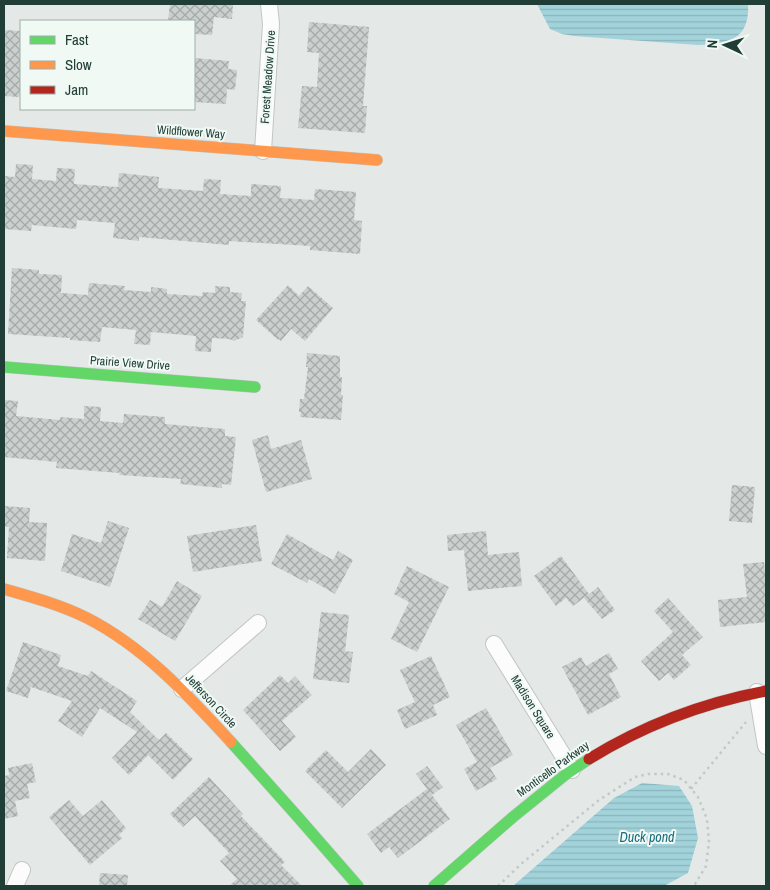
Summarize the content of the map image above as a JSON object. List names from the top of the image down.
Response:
{
  "streets": {
    "street": [
      "Forest Meadow Drive",
      "Wildflower Way",
      "Prairie View Drive",
      "Jefferson Circle",
      "Madison Square",
      "Monticello Parkway"
    ]
  },
  "crossings": [
    ["Forest Meadow Drive", "Wildflower Way"],
    ["Madison Square", "Monticello Parkway"]
  ],
  "water": ["Duck pond"],
  "legend": ["Fast", "Slow", "Jam"],
  "north": "left"
}
